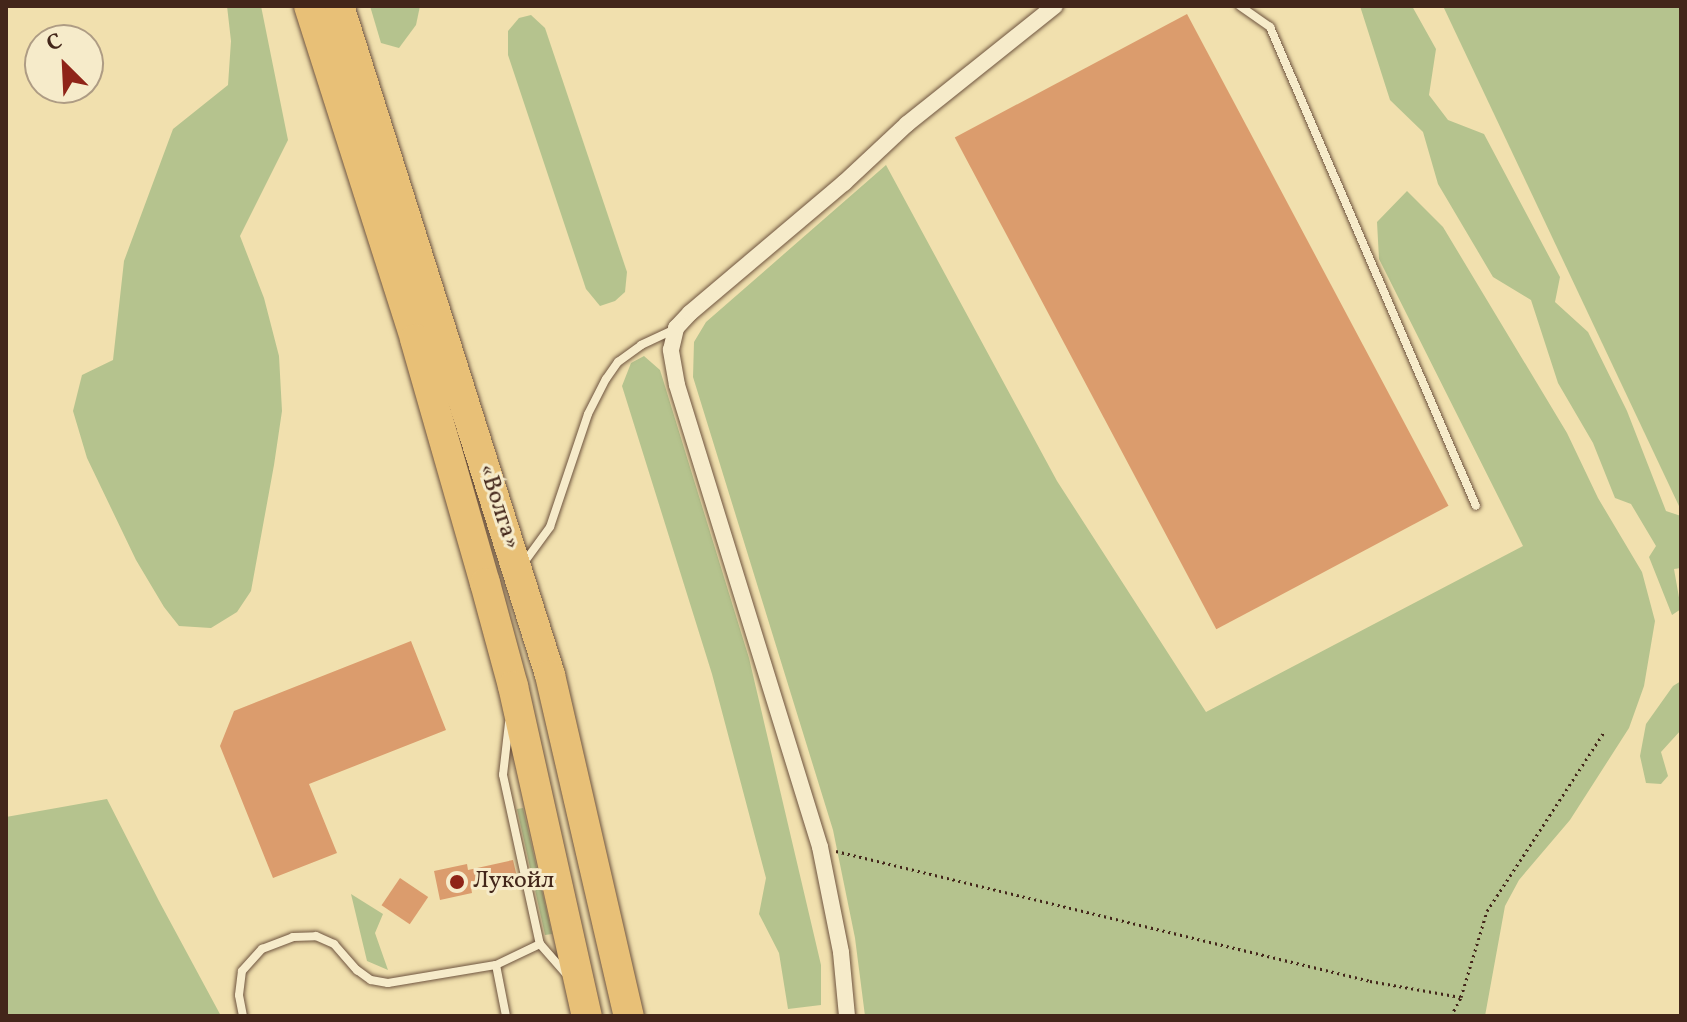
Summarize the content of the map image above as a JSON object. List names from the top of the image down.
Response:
{
  "streets": {
    "highway": ["«Волга»"]
  },
  "places": ["Лукойл"],
  "north": "top left"
}
